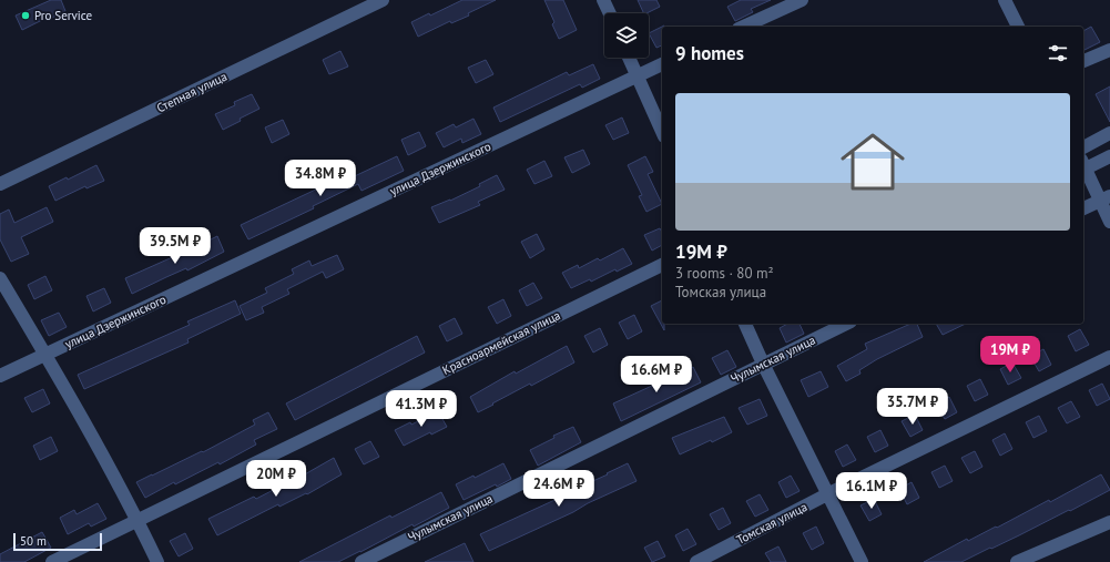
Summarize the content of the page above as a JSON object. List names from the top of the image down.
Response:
{
  "streets": {
    "street": [
      "Степная улица",
      "улица Дзержинского",
      "Красноармейская улица",
      "Чулымская улица",
      "Томская улица"
    ]
  },
  "places": ["Pro Service"],
  "scale_bar": "50 m",
  "page": {
    "heading": "9 homes",
    "list": [
      {
        "name": "19M ₽",
        "note": "3 rooms · 80 m² · Томская улица"
      }
    ],
    "price": [
      "34.8M ₽",
      "39.5M ₽",
      "19M ₽",
      "16.6M ₽",
      "35.7M ₽",
      "41.3M ₽",
      "20M ₽",
      "24.6M ₽",
      "16.1M ₽"
    ],
    "scale": "50 m"
  }
}
